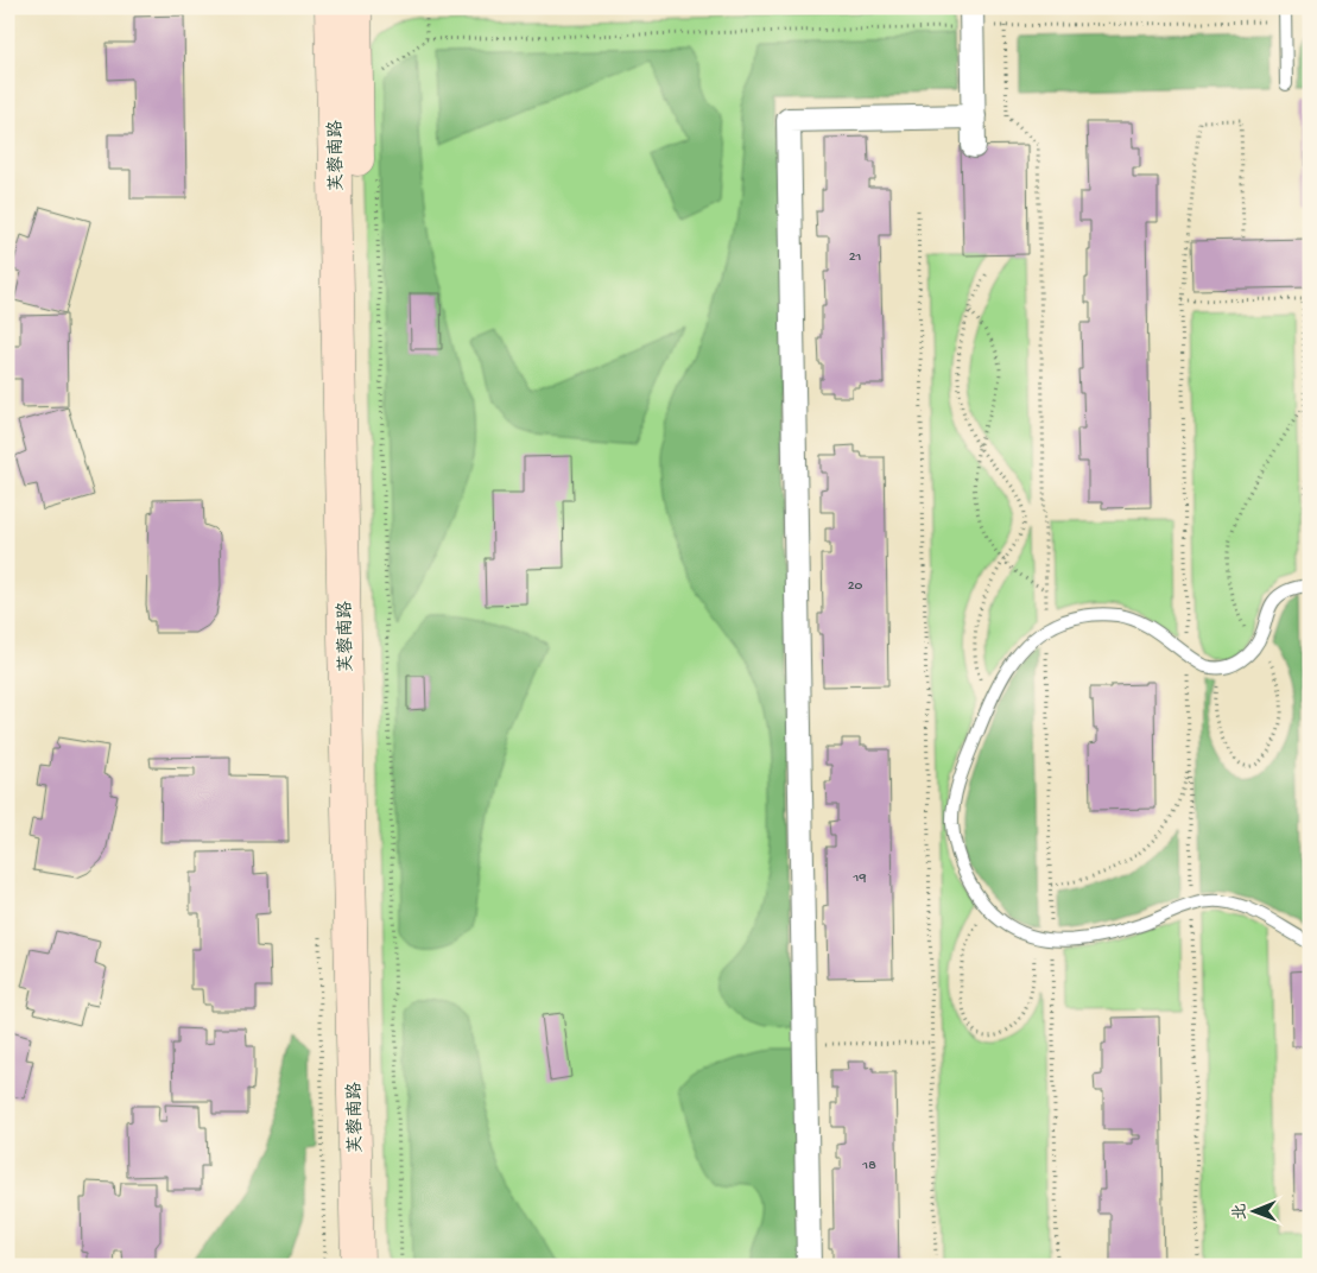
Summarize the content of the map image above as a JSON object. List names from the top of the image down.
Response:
{
  "streets": {
    "main road": ["芙蓉南路"]
  },
  "house_numbers": [
    "21",
    "20",
    "19",
    "18"
  ],
  "north": "left"
}
